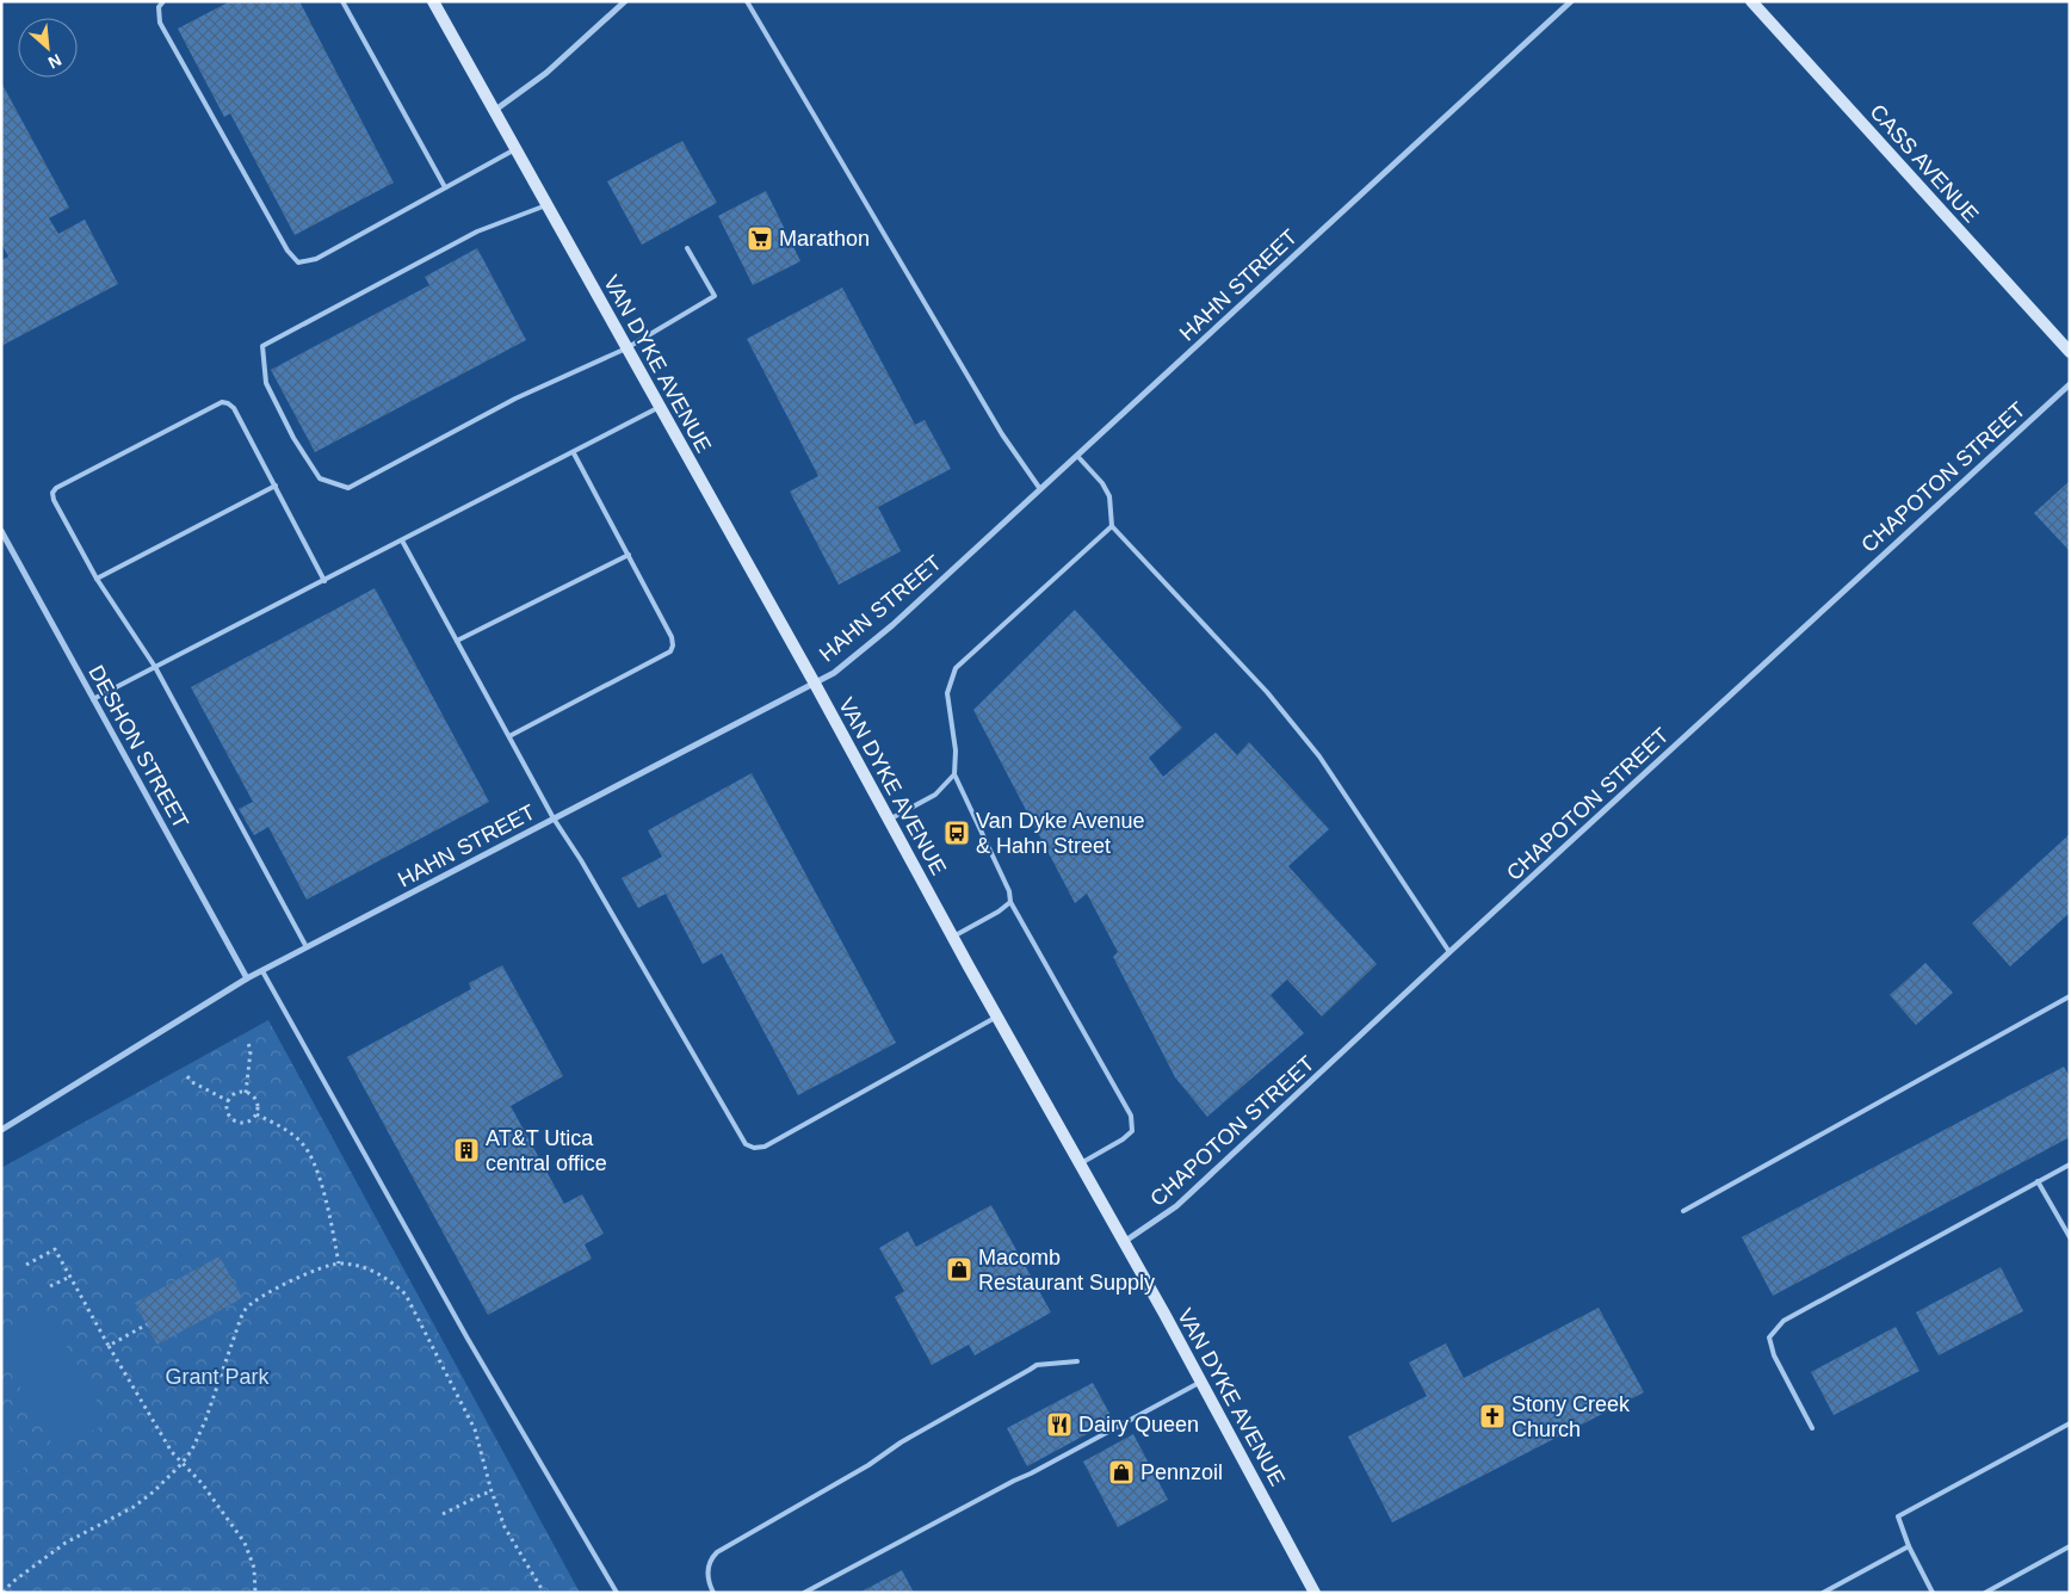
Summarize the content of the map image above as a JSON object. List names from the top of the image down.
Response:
{
  "streets": {
    "main road": ["CASS AVENUE", "VAN DYKE AVENUE"],
    "street": ["HAHN STREET", "CHAPOTON STREET", "DESHON STREET"]
  },
  "crossings": [
    ["HAHN STREET", "VAN DYKE AVENUE"],
    ["HAHN STREET", "DESHON STREET"],
    ["VAN DYKE AVENUE", "CHAPOTON STREET"]
  ],
  "parks": ["Grant Park"],
  "places": {
    "supermarket": ["Marathon"],
    "bus stop": ["Van Dyke Avenue & Hahn Street"],
    "building": ["AT&T Utica central office"],
    "shop": ["Macomb Restaurant Supply", "Pennzoil"],
    "church": ["Stony Creek Church"],
    "restaurant": ["Dairy Queen"]
  },
  "north": "bottom right"
}
